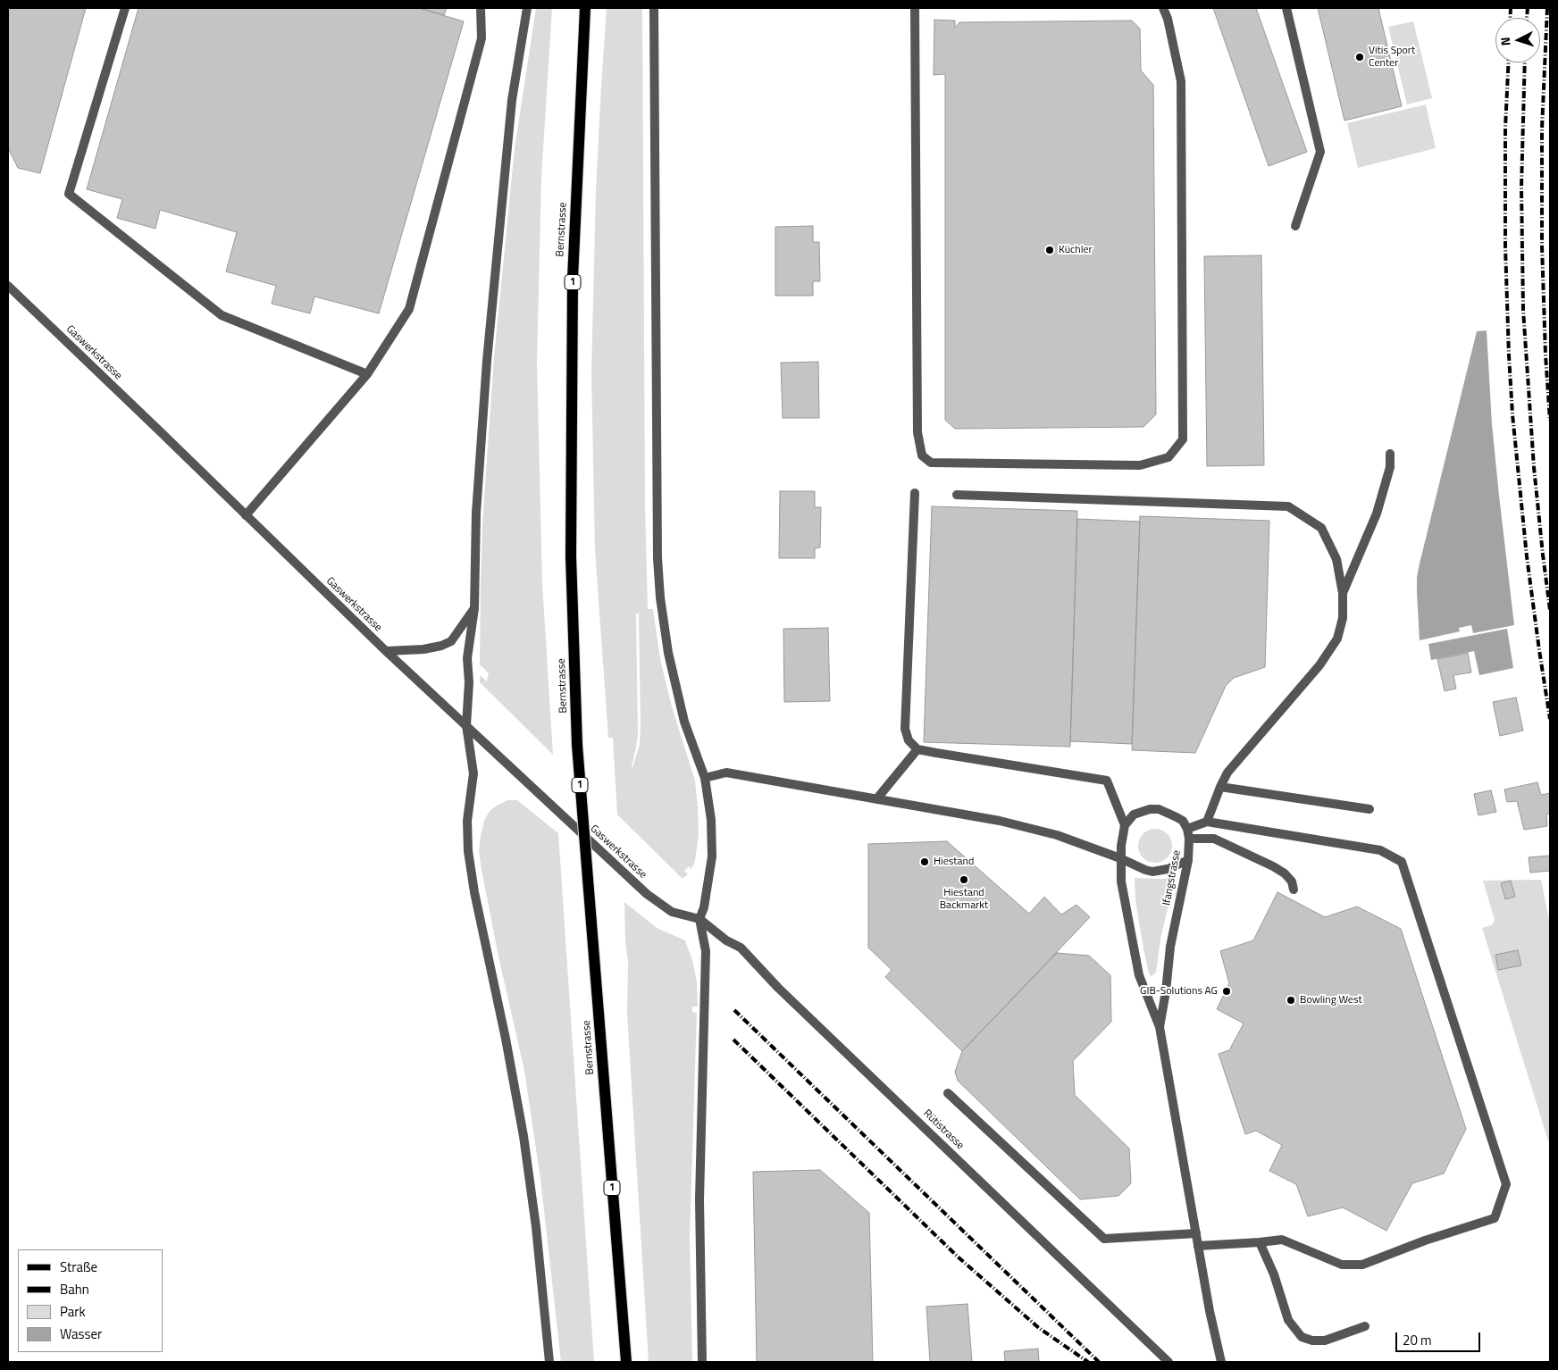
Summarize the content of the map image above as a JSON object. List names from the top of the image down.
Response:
{
  "streets": {
    "main road": ["Bernstrasse", "1"],
    "street": ["Gaswerkstrasse", "Ifangstrasse", "Rütistrasse"]
  },
  "crossings": [
    ["Gaswerkstrasse", "Rütistrasse"]
  ],
  "places": [
    "Vitis Sport Center",
    "Küchler",
    "Hiestand",
    "Hiestand Backmarkt",
    "GIB-Solutions AG",
    "Bowling West"
  ],
  "legend": [
    "Straße",
    "Bahn",
    "Park",
    "Wasser"
  ],
  "scale_bar": "20 m",
  "north": "left"
}
